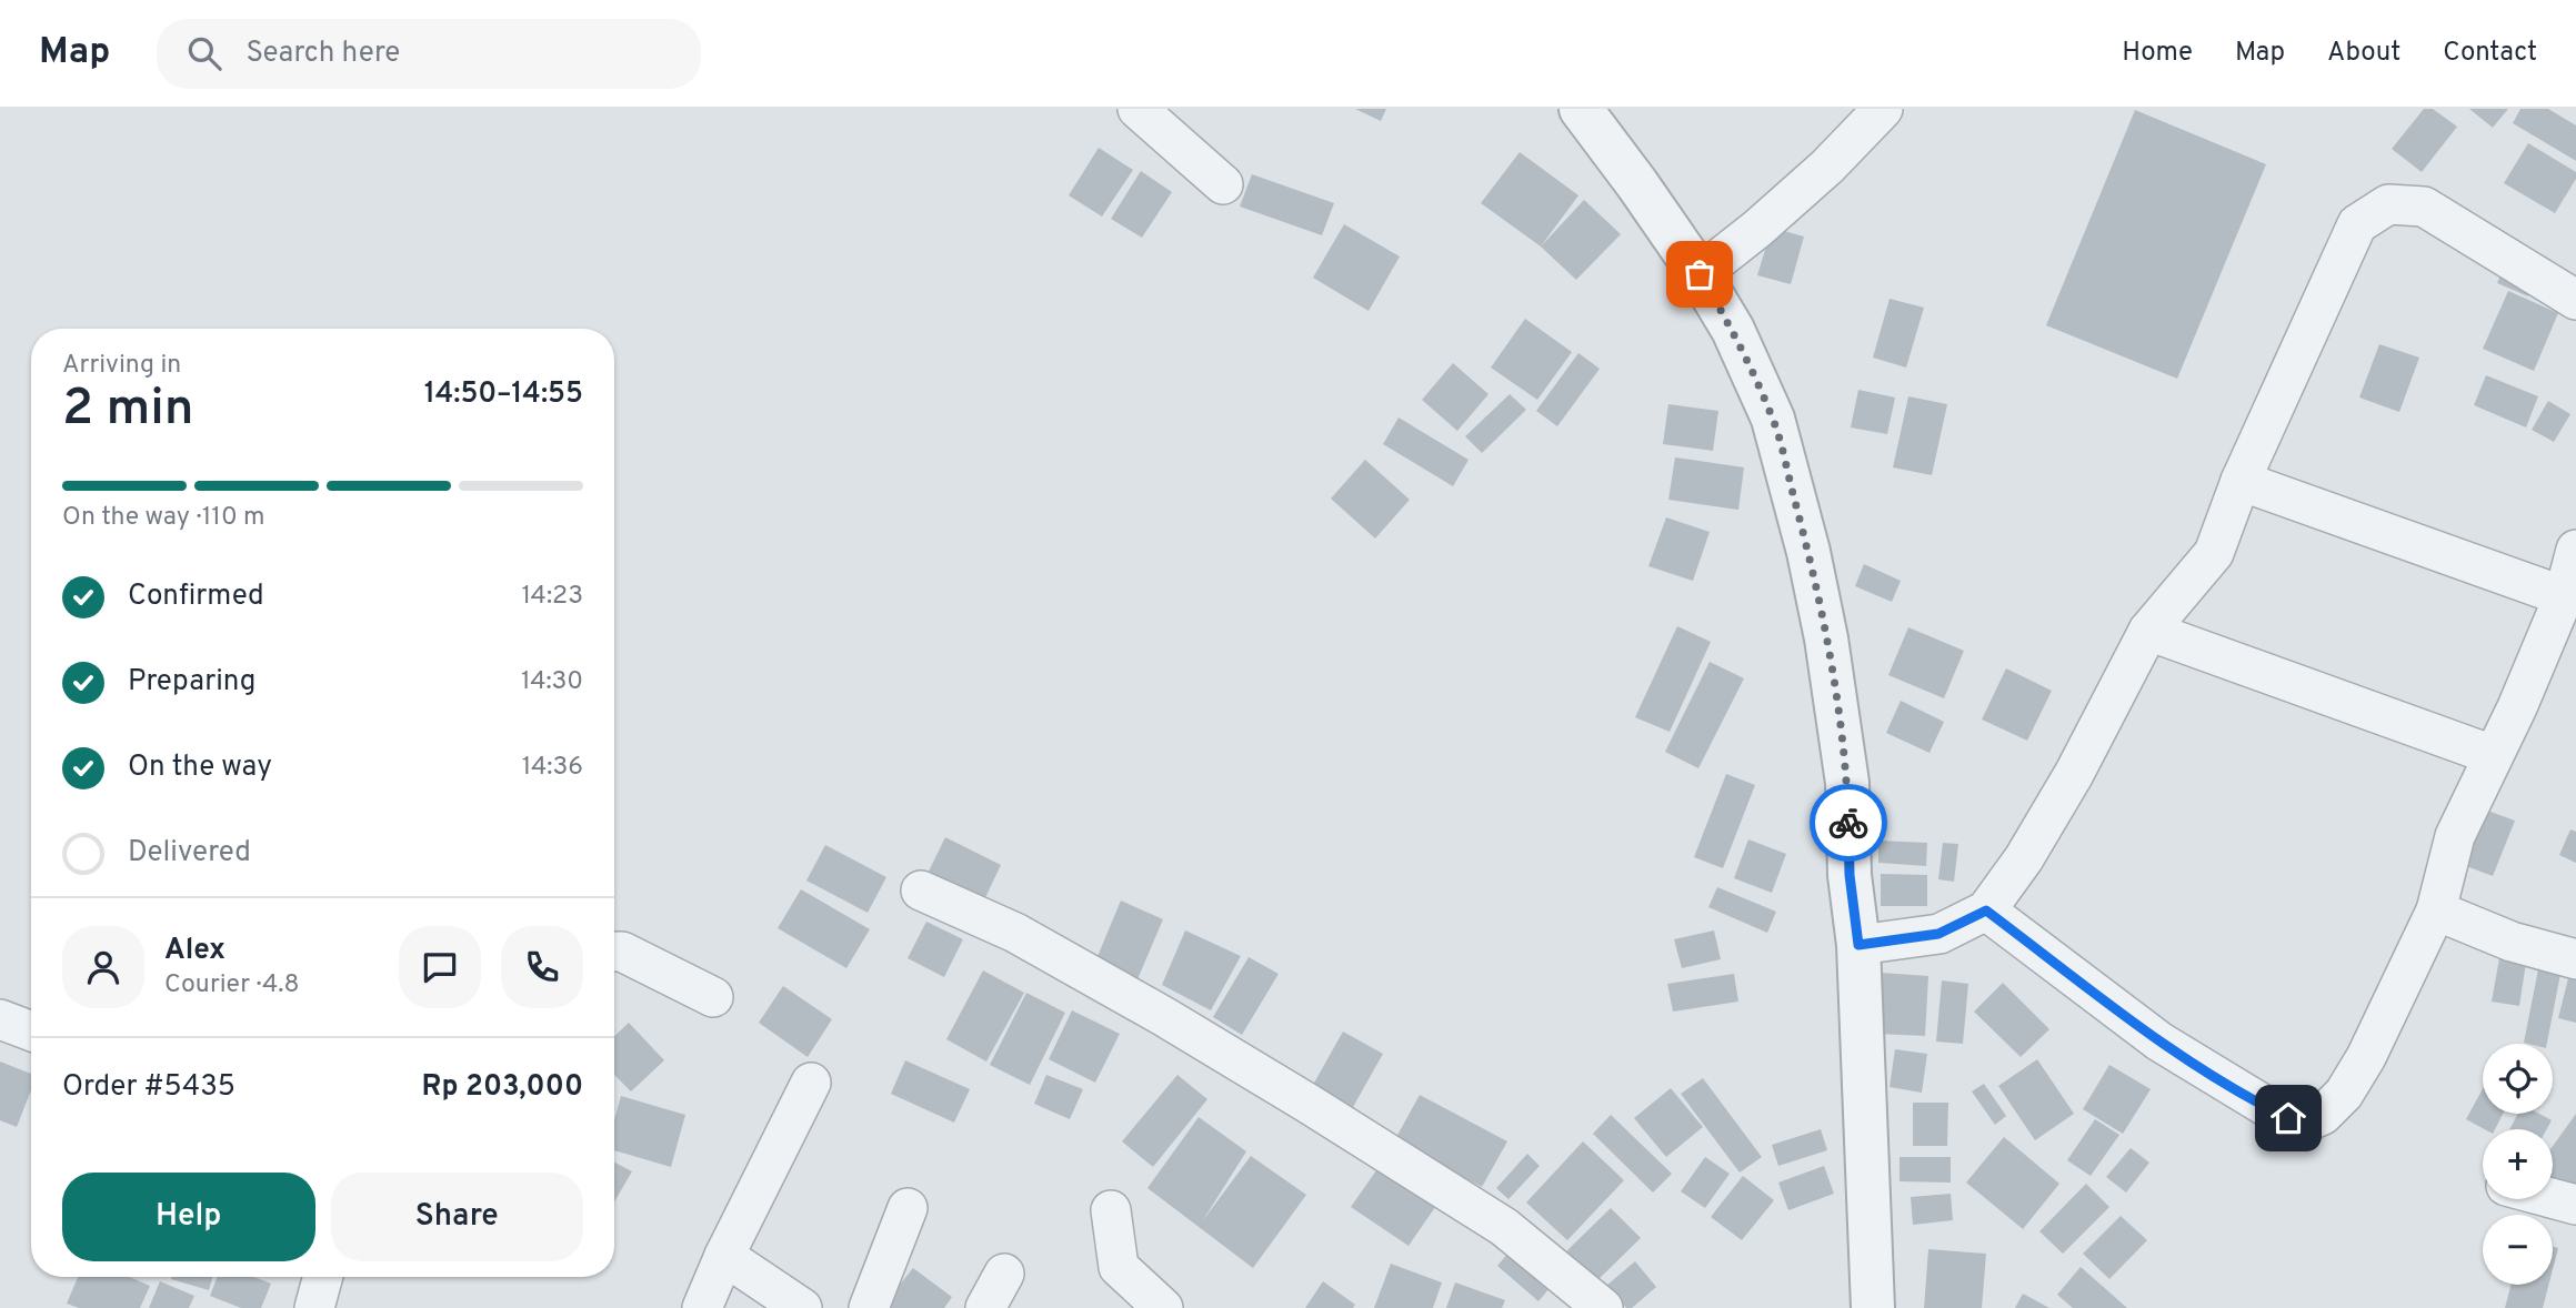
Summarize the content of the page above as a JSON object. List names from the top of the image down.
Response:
{
  "page": {
    "header": "Map",
    "search": "Search here",
    "nav": [
      "Home",
      "Map",
      "About",
      "Contact"
    ],
    "heading": ["2 min", "Arriving in", "14:50–14:55"],
    "panel": [
      "Alex",
      "Courier · 4.8",
      "Order #5435",
      "Rp 203,000"
    ],
    "bar": "On the way · 110 m",
    "list": [
      ["Confirmed", "14:23"],
      ["Preparing", "14:30"],
      ["On the way", "14:36"],
      "Delivered"
    ],
    "map_buttons": ["+", "−"],
    "buttons": ["Help", "Share"]
  }
}
